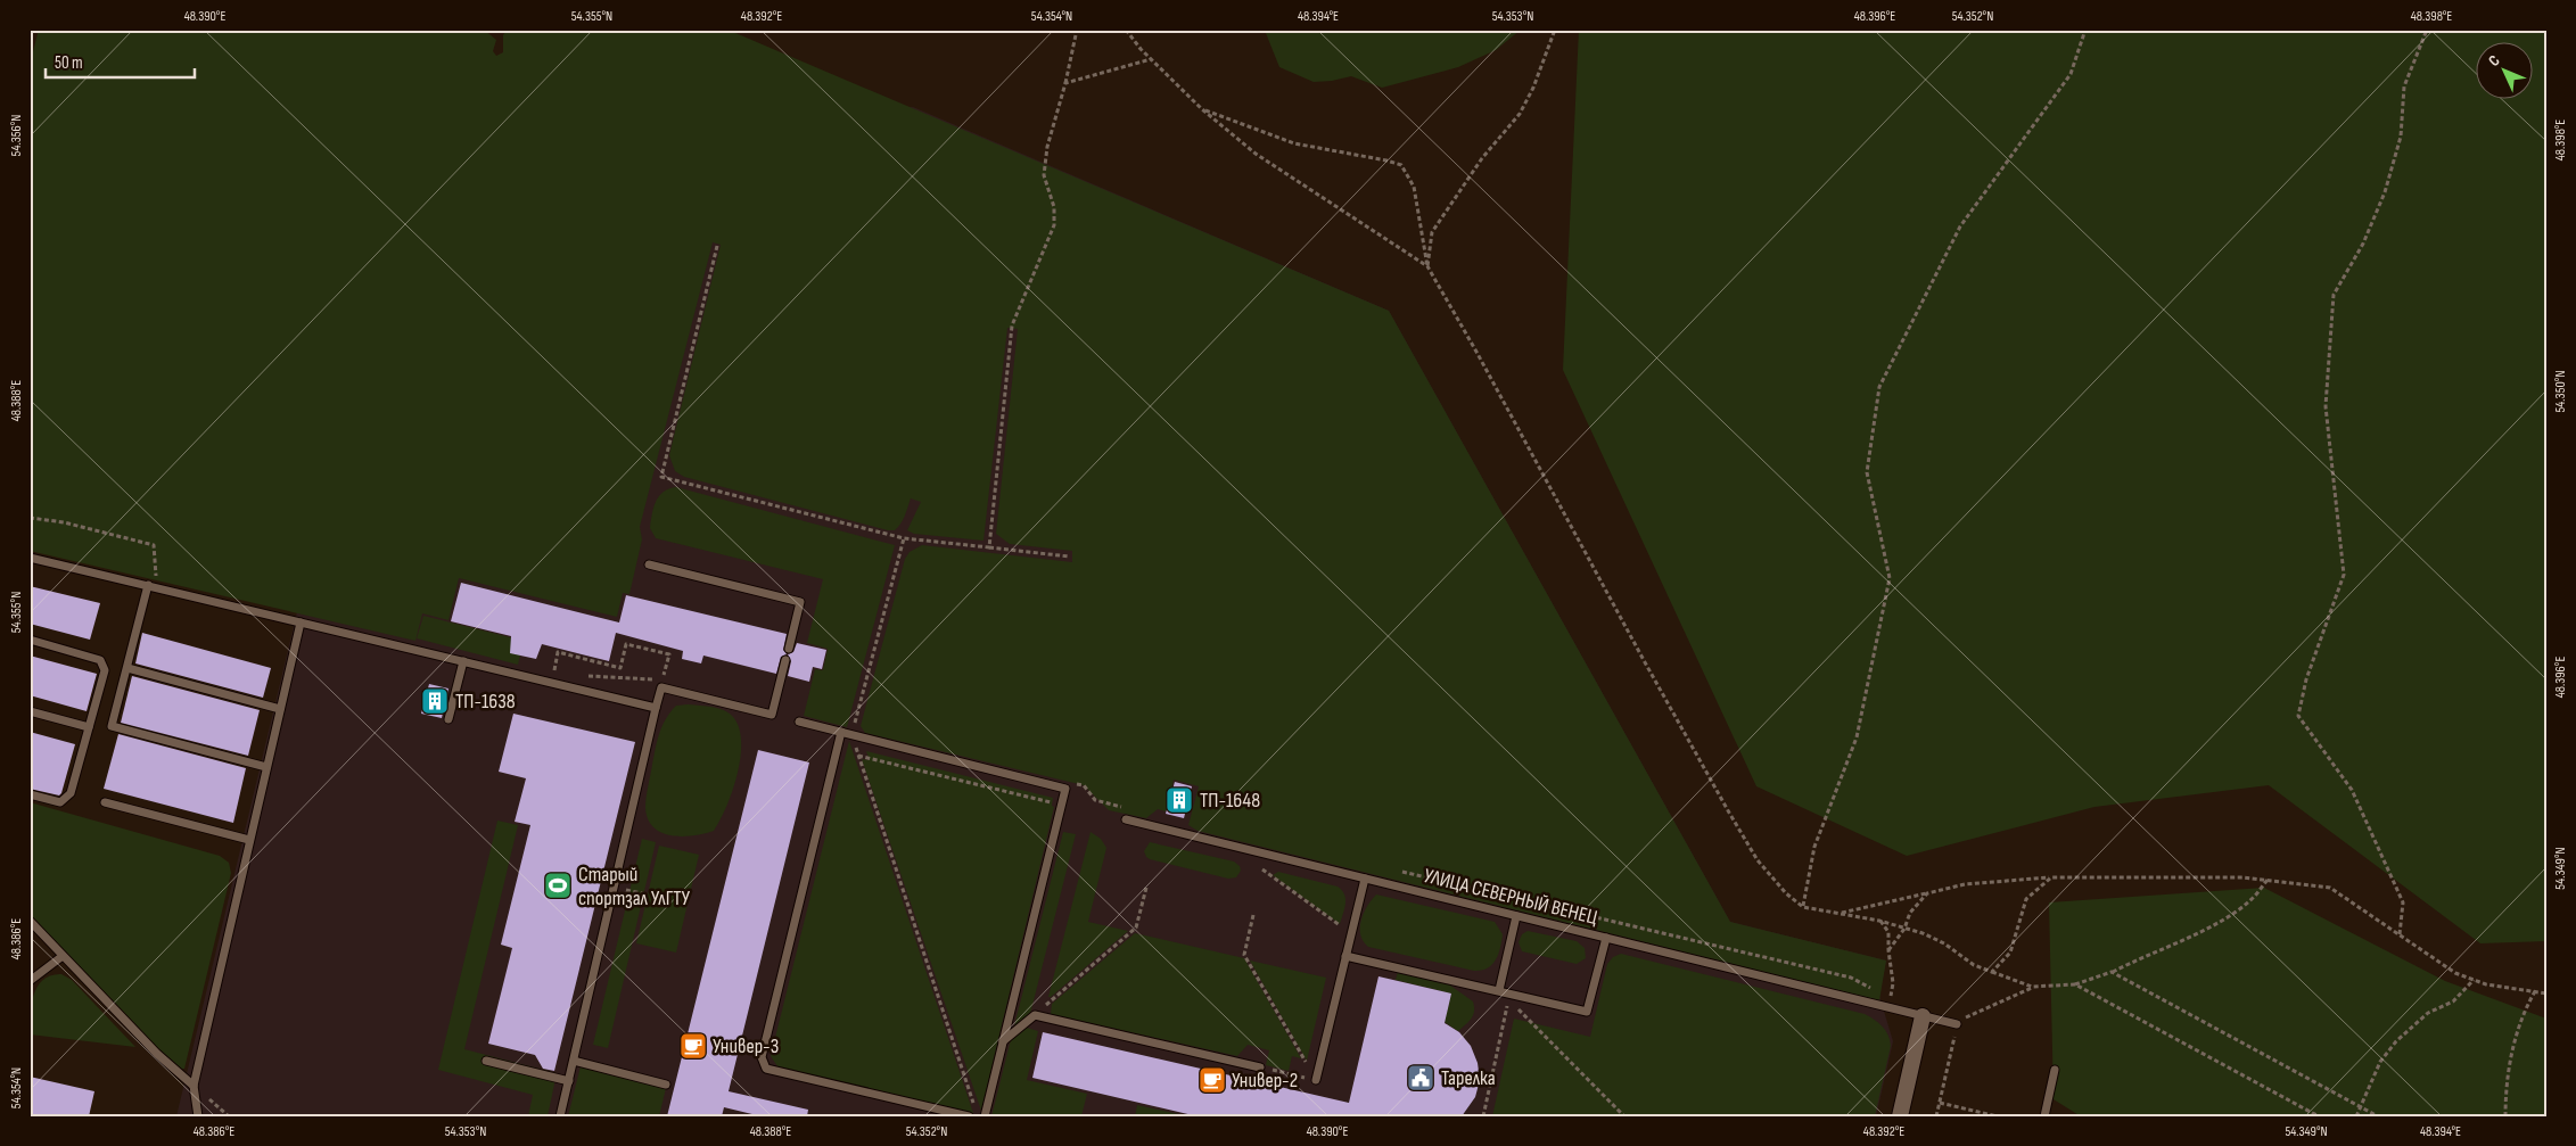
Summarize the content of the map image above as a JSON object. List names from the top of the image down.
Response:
{
  "streets": {
    "lane": ["УЛИЦА СЕВЕРНЫЙ ВЕНЕЦ"]
  },
  "places": {
    "building": ["ТП-1638", "ТП-1648"],
    "sports": ["Старый спортзал УлГТУ"],
    "cafe": ["Универ-3", "Универ-2"],
    "public building": ["Тарелка"]
  },
  "scale_bar": "50 m",
  "north": "top left",
  "coordinates": [
    "48.390°E",
    "54.355°N",
    "48.392°E",
    "54.354°N",
    "48.394°E",
    "54.353°N",
    "48.396°E",
    "54.352°N",
    "48.398°E",
    "54.356°N",
    "54.350°N",
    "48.388°E",
    "54.349°N",
    "48.386°E"
  ]
}
